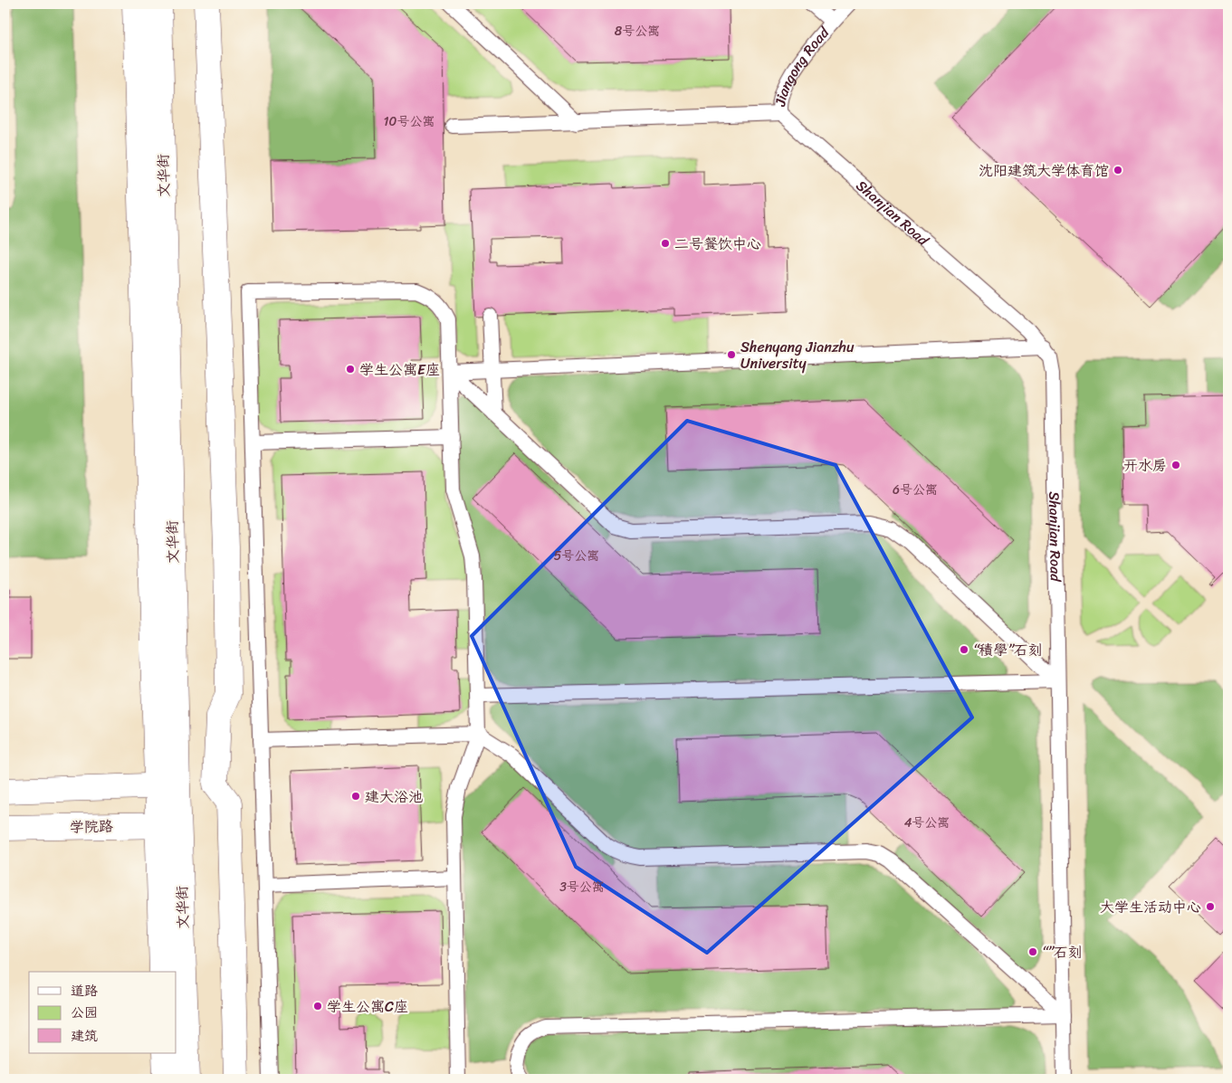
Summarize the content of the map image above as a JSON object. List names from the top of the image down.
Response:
{
  "streets": {
    "street": ["文华街", "学院路"],
    "lane": ["Jiangong Road", "Shanjian Road"]
  },
  "crossings": [
    ["Jiangong Road", "Shanjian Road"],
    ["文华街", "学院路"]
  ],
  "places": [
    "沈阳建筑大学体育馆",
    "二号餐饮中心",
    "Shenyang Jianzhu University",
    "学生公寓E座",
    "开水房",
    "“積學”石刻",
    "建大浴池",
    "大学生活动中心",
    "“”石刻",
    "学生公寓C座"
  ],
  "house_numbers": [
    "8号公寓",
    "10号公寓",
    "6号公寓",
    "5号公寓",
    "4号公寓",
    "3号公寓"
  ],
  "legend": ["道路", "公园", "建筑"]
}
